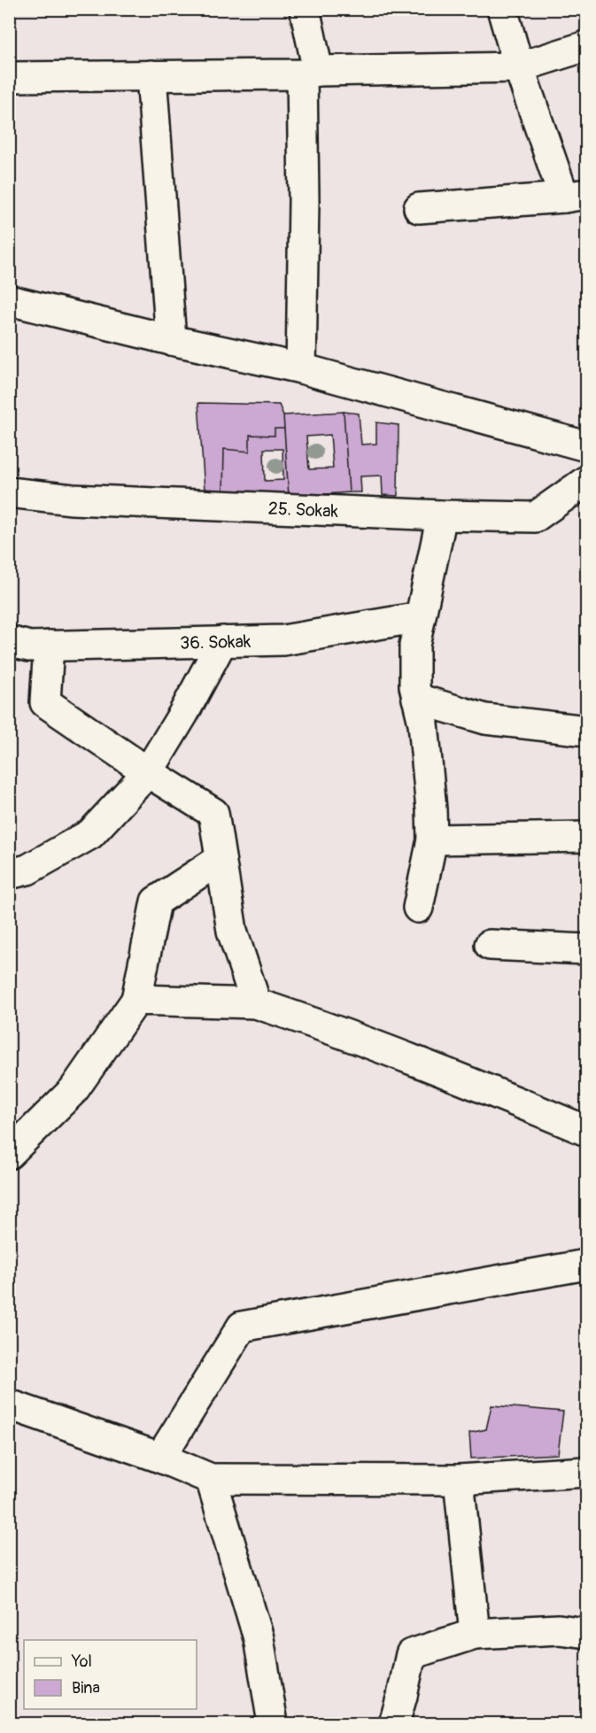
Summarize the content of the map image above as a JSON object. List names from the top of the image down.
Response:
{
  "streets": {
    "street": ["25. Sokak", "36. Sokak"]
  },
  "legend": ["Yol", "Bina"]
}
